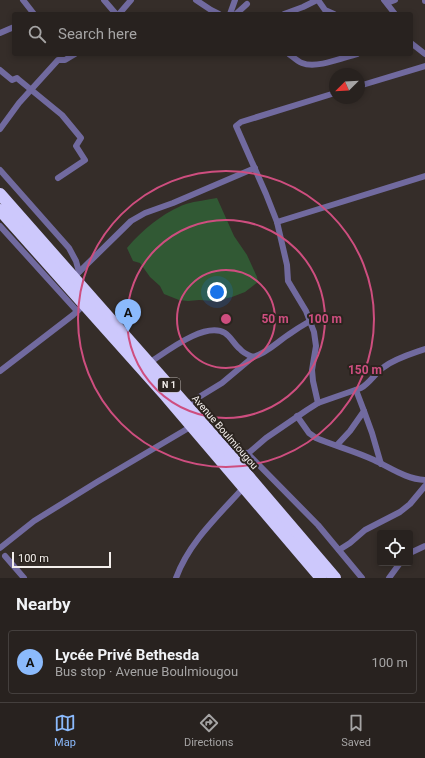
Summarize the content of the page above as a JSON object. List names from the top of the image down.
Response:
{
  "streets": {
    "highway": ["N 1", "Avenue Boulmiougou"]
  },
  "scale_bar": "100 m",
  "north": "bottom left",
  "page": {
    "search": "Search here",
    "pins": "A",
    "scale": "100 m",
    "heading": "Nearby",
    "list": [
      {
        "mark": "A",
        "name": "Lycée Privé Bethesda",
        "note": "Bus stop · Avenue Boulmiougou",
        "value": "100 m"
      }
    ],
    "nav": ["Map", "Directions", "Saved"]
  },
  "rings": ["50 m", "100 m", "150 m"]
}
